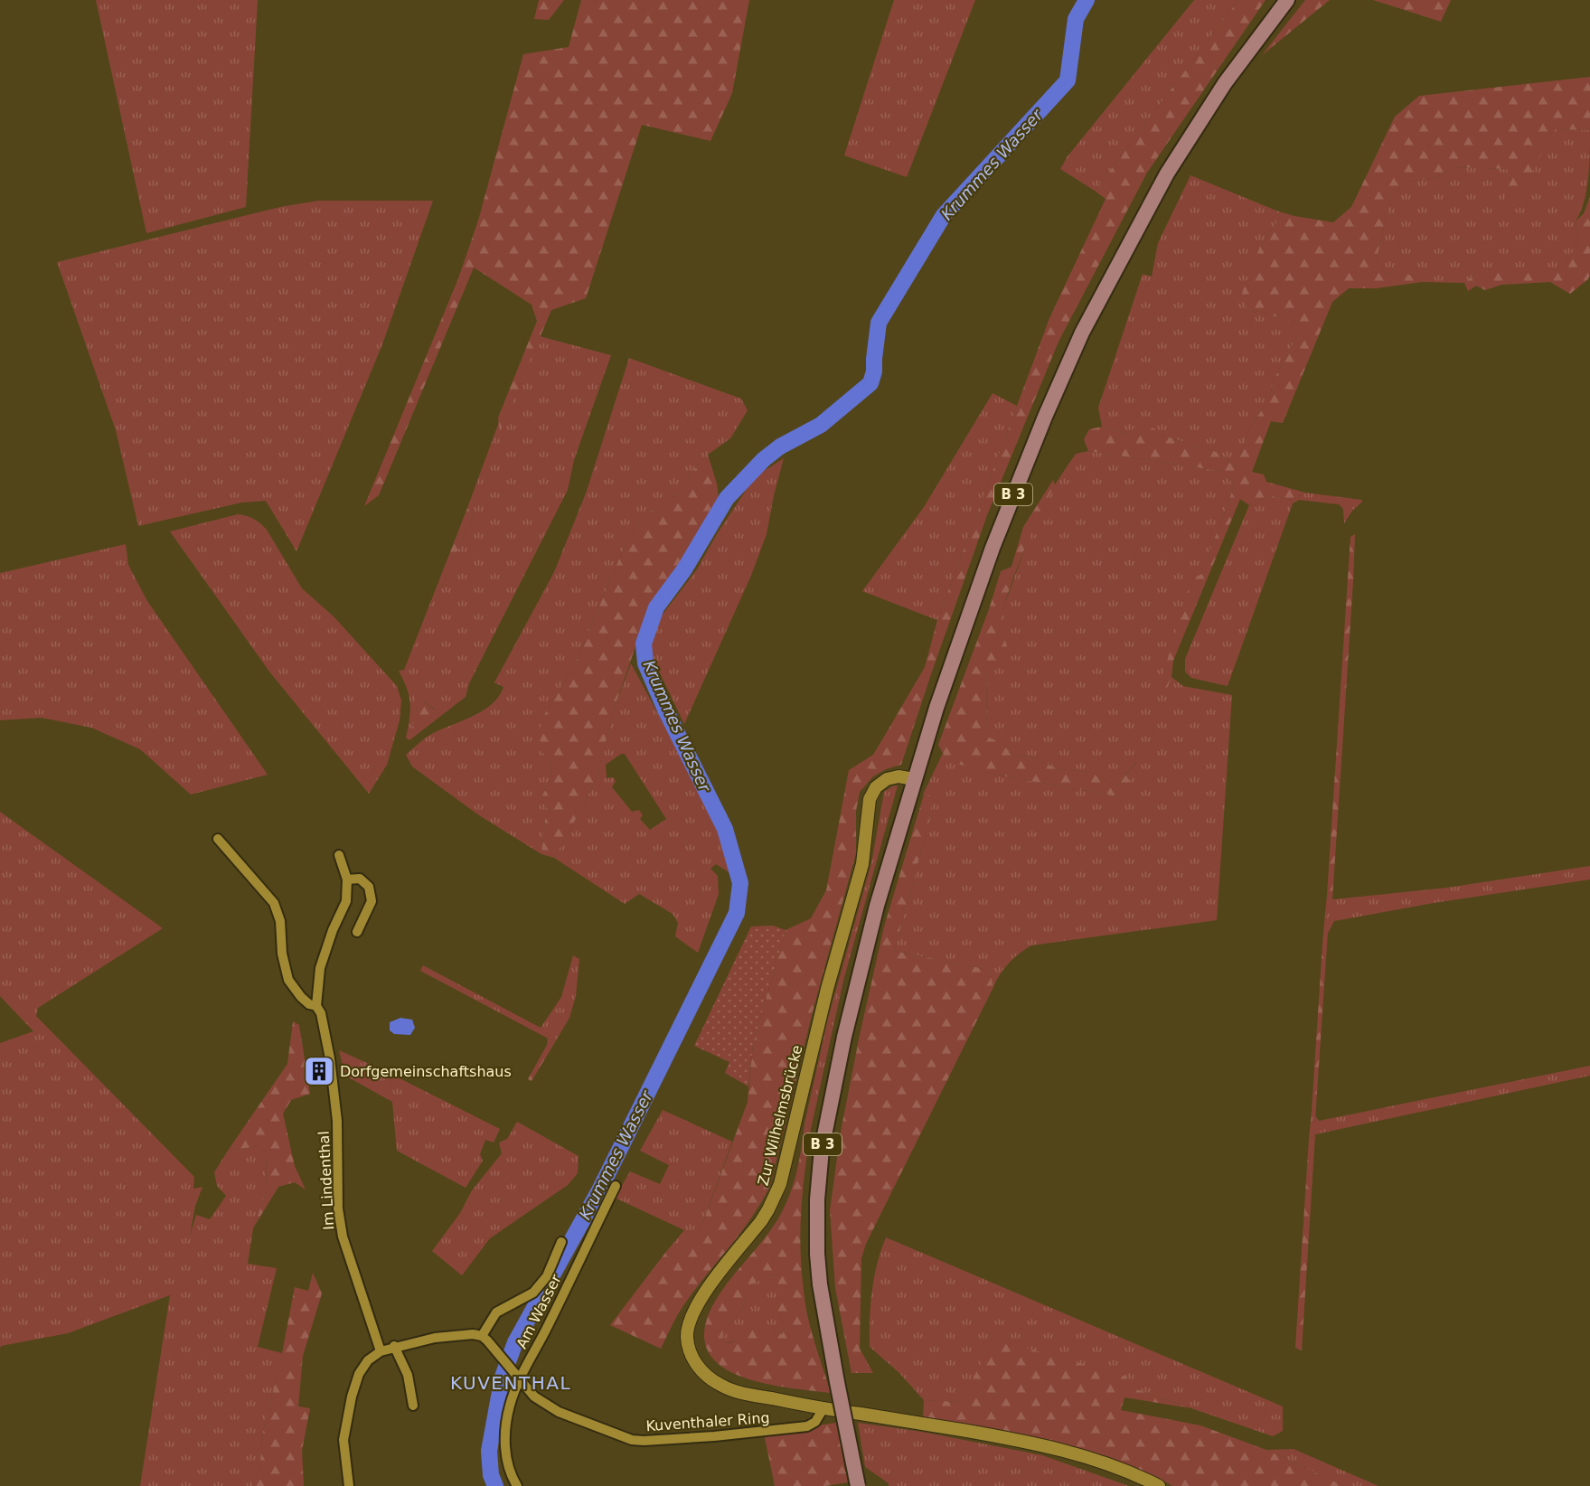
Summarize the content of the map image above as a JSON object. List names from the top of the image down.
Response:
{
  "streets": {
    "main road": ["B 3"],
    "street": [
      "Zur Wilhelmsbrücke",
      "Im Lindenthal",
      "Am Wasser",
      "Kuventhaler Ring"
    ]
  },
  "crossings": [
    ["B 3", "Zur Wilhelmsbrücke"],
    ["Zur Wilhelmsbrücke", "Kuventhaler Ring"],
    ["Am Wasser", "Kuventhaler Ring"]
  ],
  "districts": ["KUVENTHAL"],
  "water": ["Krummes Wasser"],
  "places": {
    "building": ["Dorfgemeinschaftshaus"]
  }
}
